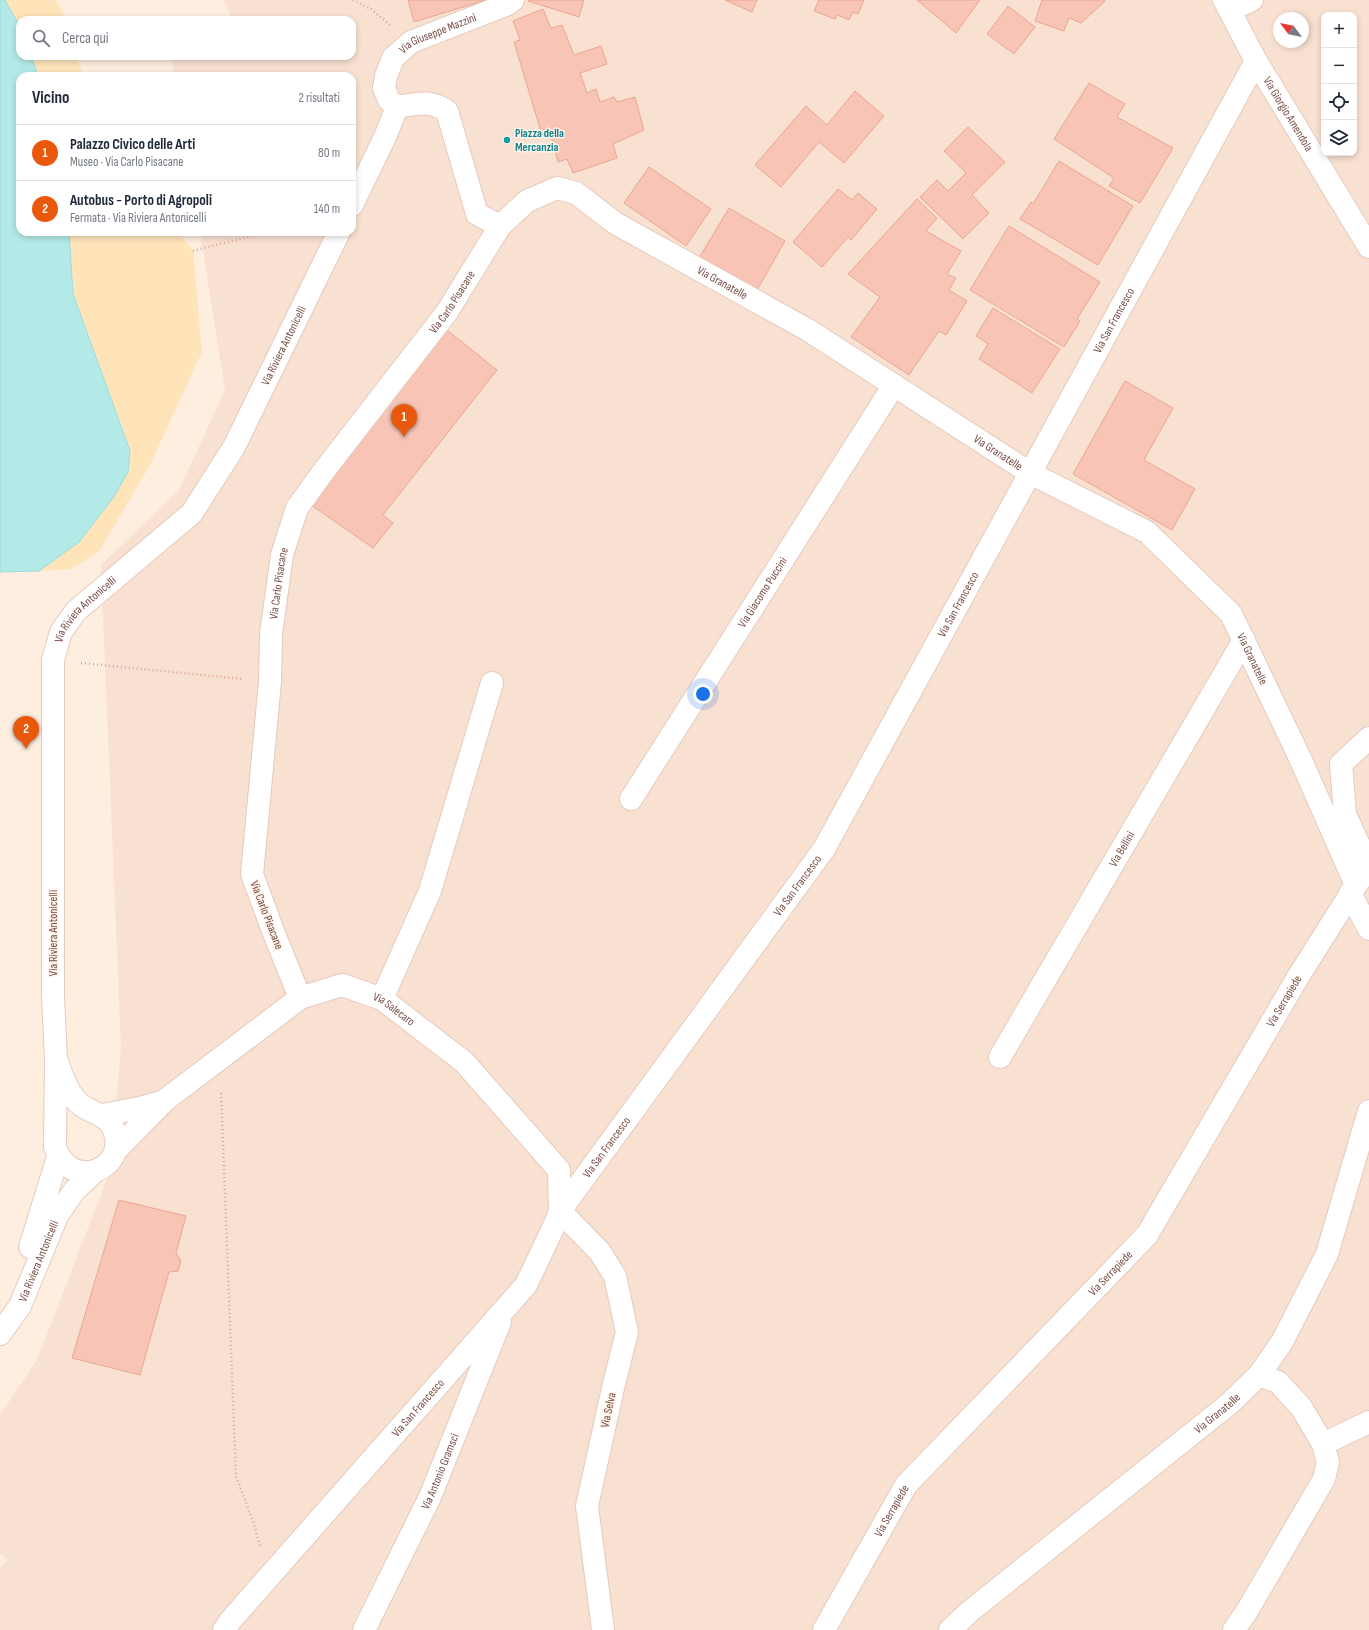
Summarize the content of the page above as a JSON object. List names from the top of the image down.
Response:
{
  "streets": {
    "street": [
      "Via Giuseppe Mazzini",
      "Via Giorgio Amendola",
      "Via Granatelle",
      "Via Carlo Pisacane",
      "Via San Francesco",
      "Via Riviera Antonicelli",
      "Via Giacomo Puccini",
      "Via Bellini",
      "Via Serrapiede",
      "Via Salecaro",
      "Via Selva",
      "Via Antonio Gramsci"
    ]
  },
  "crossings": [
    ["Via Giorgio Amendola", "Via San Francesco"],
    ["Via Granatelle", "Via Carlo Pisacane"],
    ["Via Granatelle", "Via San Francesco"],
    ["Via Granatelle", "Via Giacomo Puccini"],
    ["Via Granatelle", "Via Bellini"],
    ["Via Granatelle", "Via Serrapiede"],
    ["Via Carlo Pisacane", "Via Salecaro"],
    ["Via San Francesco", "Via Salecaro"],
    ["Via San Francesco", "Via Selva"],
    ["Via San Francesco", "Via Antonio Gramsci"],
    ["Via Riviera Antonicelli", "Via Salecaro"],
    ["Via Salecaro", "Via Selva"]
  ],
  "places": ["Piazza della Mercanzia"],
  "north": "top left",
  "page": {
    "map_buttons": ["+", "−"],
    "search": "Cerca qui",
    "heading": ["Vicino", "2 risultati"],
    "list": [
      {
        "mark": "1",
        "name": "Palazzo Civico delle Arti",
        "note": "Museo · Via Carlo Pisacane",
        "value": "80 m"
      },
      {
        "mark": "2",
        "name": "Autobus - Porto di Agropoli",
        "note": "Fermata · Via Riviera Antonicelli",
        "value": "140 m"
      }
    ],
    "pins": ["1", "2"]
  }
}
